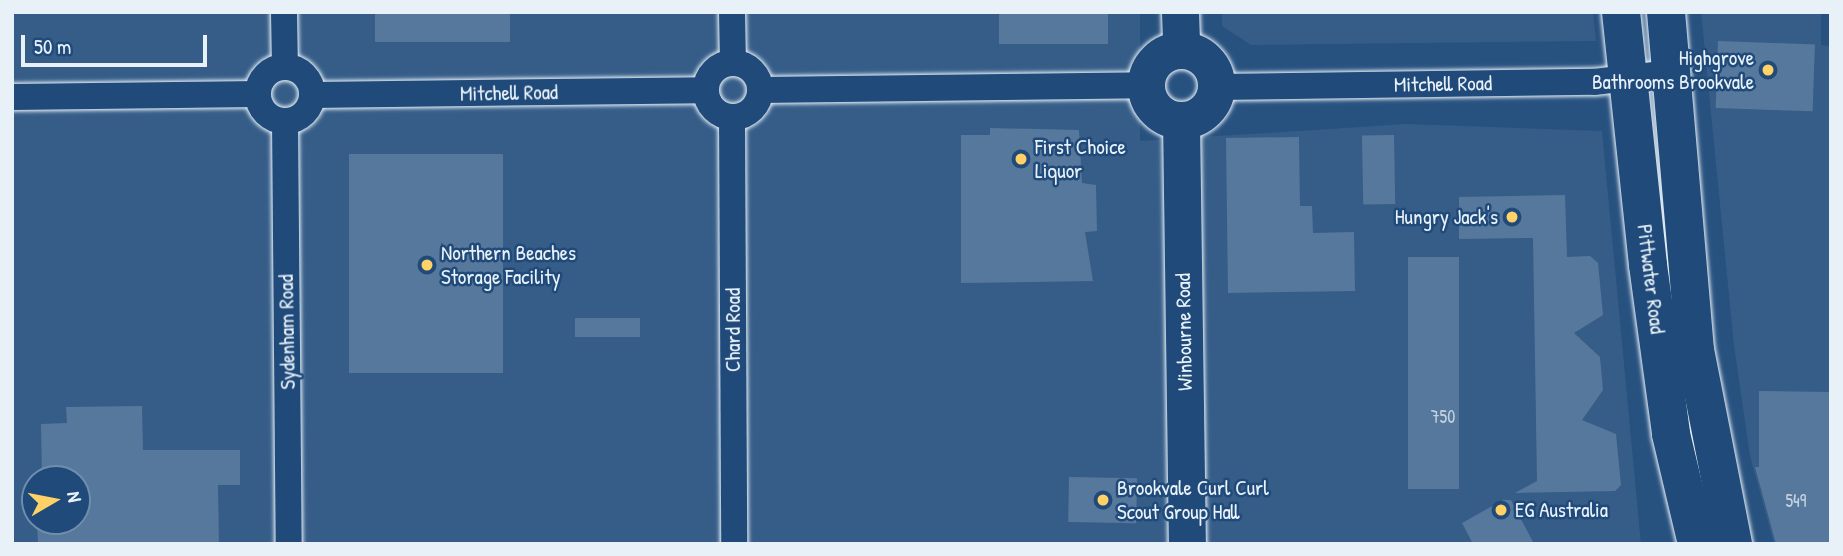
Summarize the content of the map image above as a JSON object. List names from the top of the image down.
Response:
{
  "streets": {
    "highway": ["Pittwater Road"],
    "main road": ["Winbourne Road"],
    "street": ["Mitchell Road", "Chard Road", "Sydenham Road"]
  },
  "crossings": [
    ["Mitchell Road", "Pittwater Road"],
    ["Mitchell Road", "Chard Road"],
    ["Mitchell Road", "Sydenham Road"],
    ["Mitchell Road", "Winbourne Road"]
  ],
  "places": [
    "Highgrove Bathrooms Brookvale",
    "First Choice Liquor",
    "Hungry Jack's",
    "Northern Beaches Storage Facility",
    "Brookvale Curl Curl Scout Group Hall",
    "EG Australia"
  ],
  "house_numbers": ["750", "549"],
  "scale_bar": "50 m",
  "north": "right"
}
